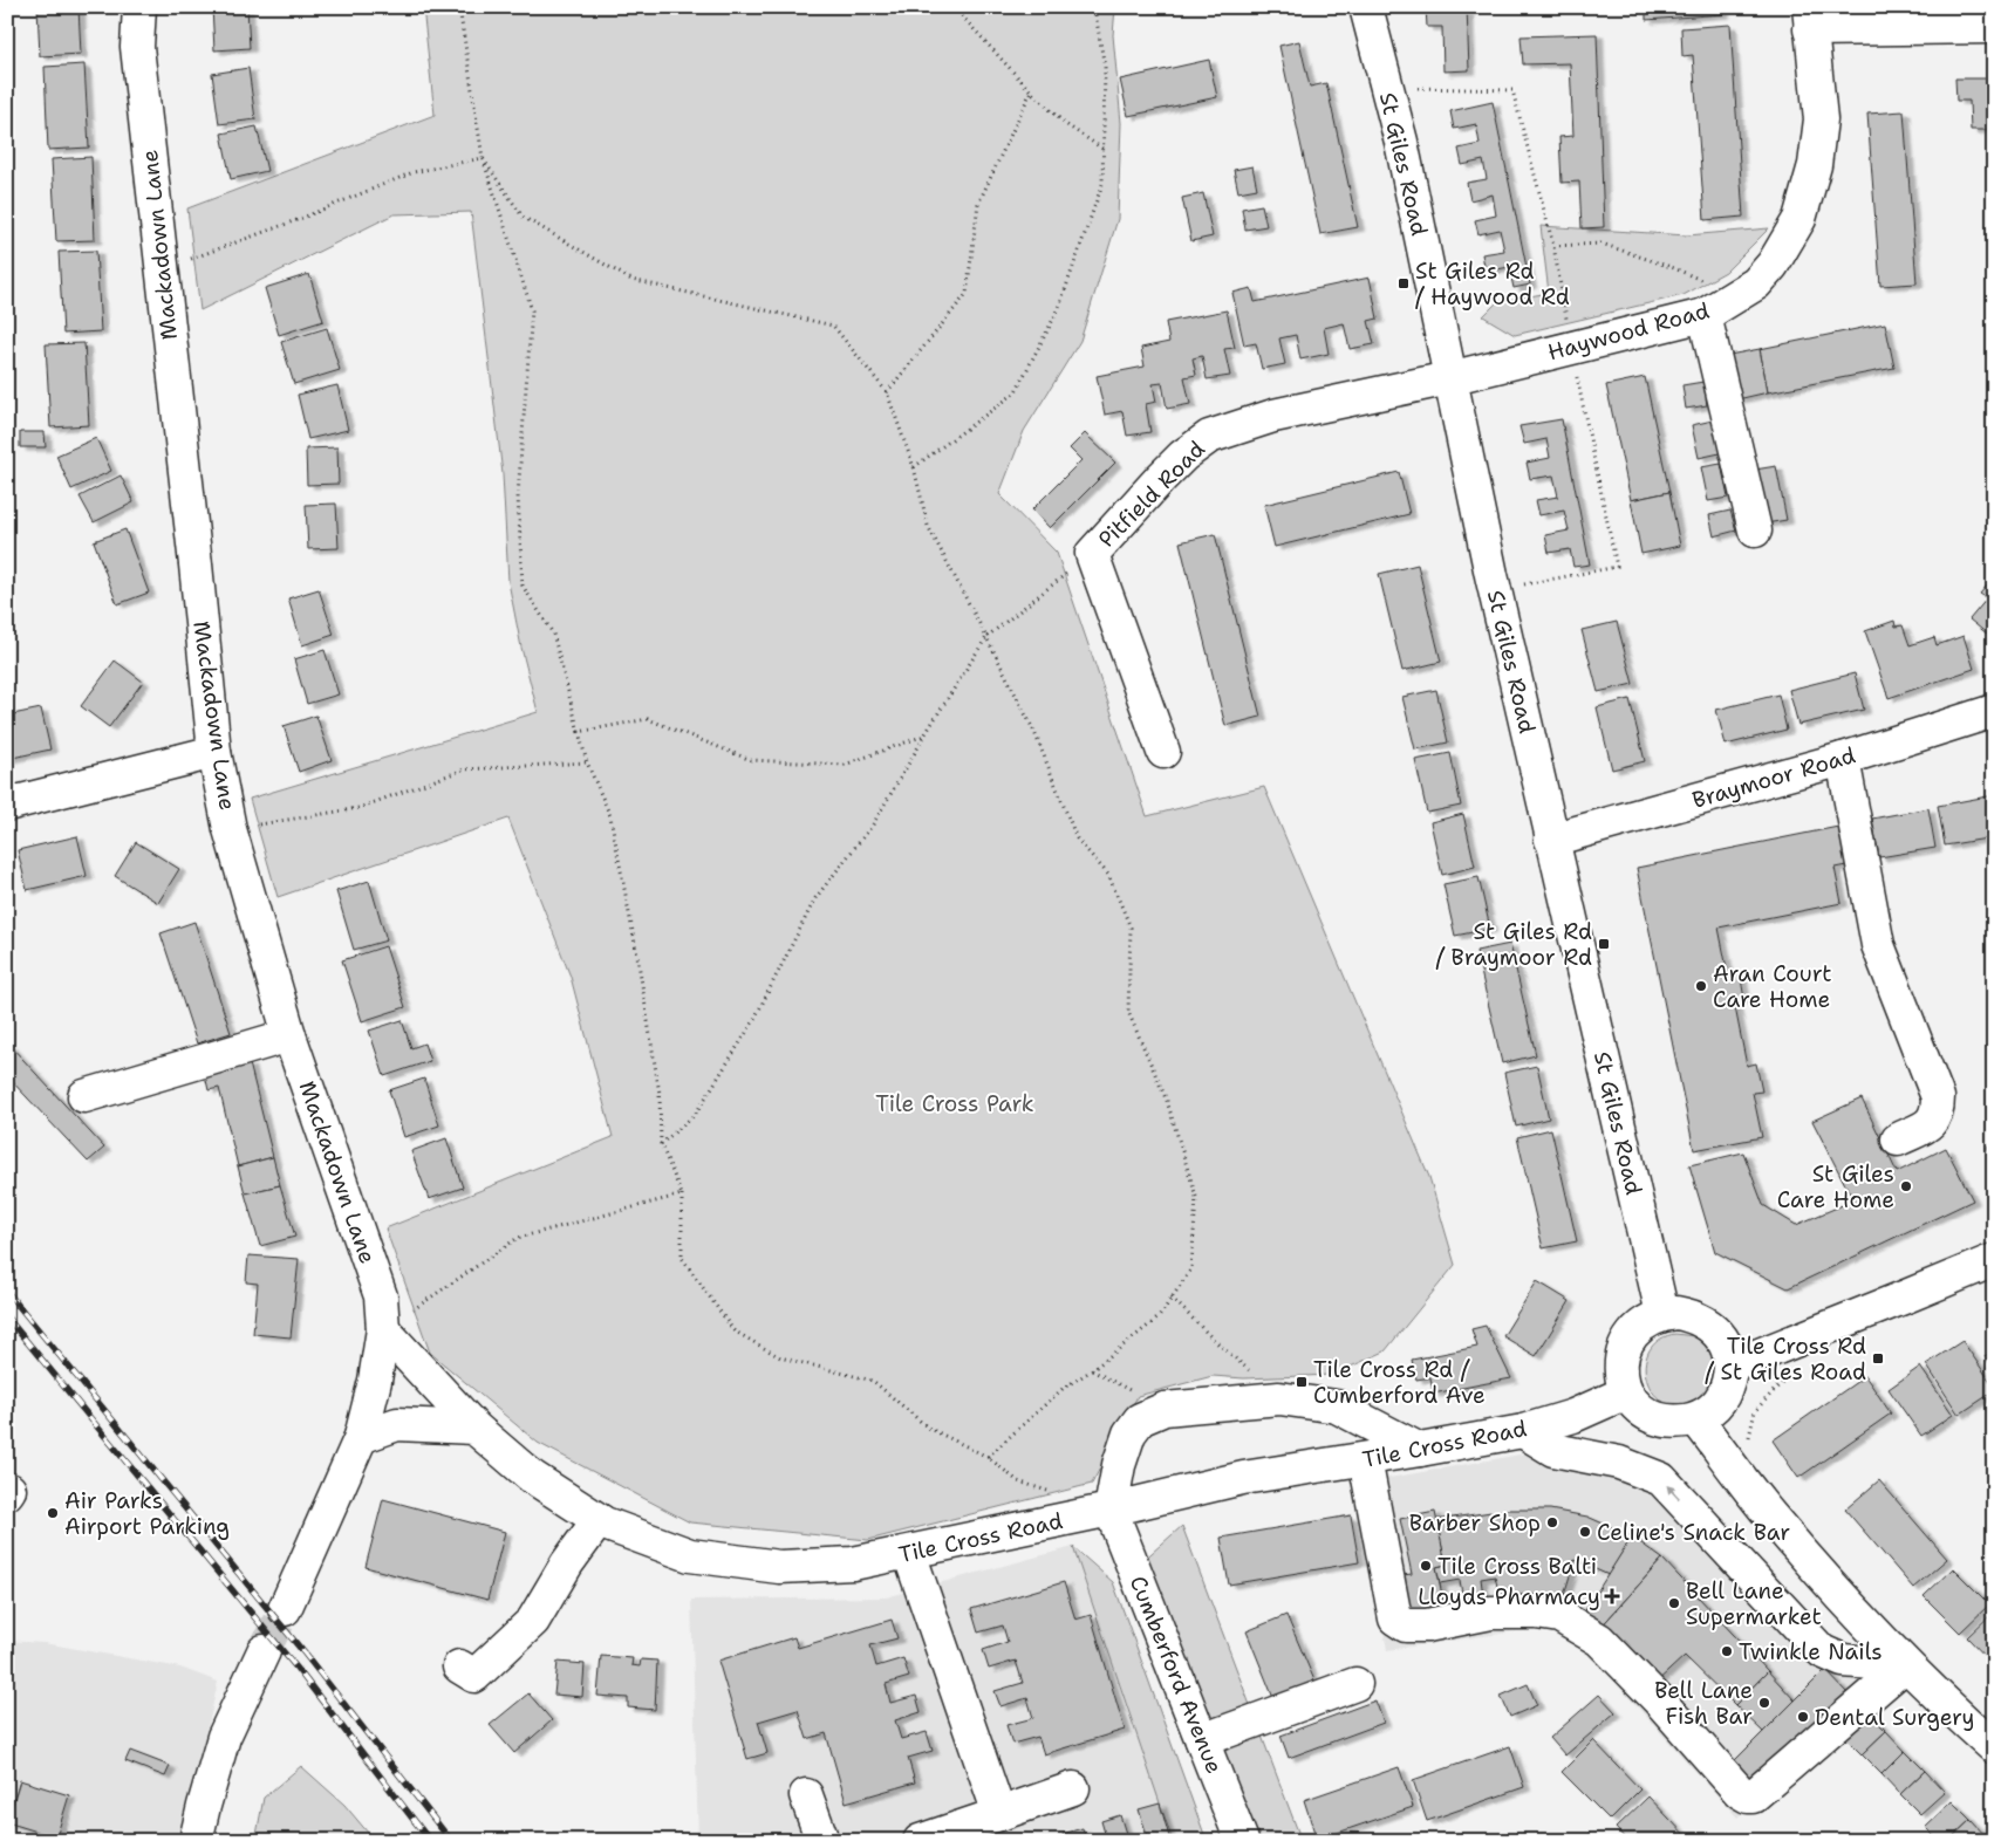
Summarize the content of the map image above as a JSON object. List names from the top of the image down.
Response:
{
  "streets": {
    "street": [
      "St Giles Road",
      "Mackadown Lane",
      "Haywood Road",
      "Pitfield Road",
      "Braymoor Road",
      "Tile Cross Road",
      "Cumberford Avenue"
    ]
  },
  "crossings": [
    ["St Giles Road", "Haywood Road"],
    ["St Giles Road", "Pitfield Road"],
    ["St Giles Road", "Braymoor Road"],
    ["St Giles Road", "Tile Cross Road"],
    ["Mackadown Lane", "Tile Cross Road"],
    ["Haywood Road", "Pitfield Road"],
    ["Tile Cross Road", "Cumberford Avenue"]
  ],
  "parks": ["Tile Cross Park"],
  "places": {
    "transit": [
      "St Giles Rd / Haywood Rd",
      "St Giles Rd / Braymoor Rd",
      "Tile Cross Rd / St Giles Road",
      "Tile Cross Rd / Cumberford Ave"
    ],
    "other": [
      "Aran Court Care Home",
      "St Giles Care Home",
      "Air Parks Airport Parking",
      "Barber Shop",
      "Celine's Snack Bar",
      "Tile Cross Balti",
      "Bell Lane Supermarket",
      "Twinkle Nails",
      "Bell Lane Fish Bar",
      "Dental Surgery"
    ],
    "health": ["Lloyds Pharmacy"]
  }
}
